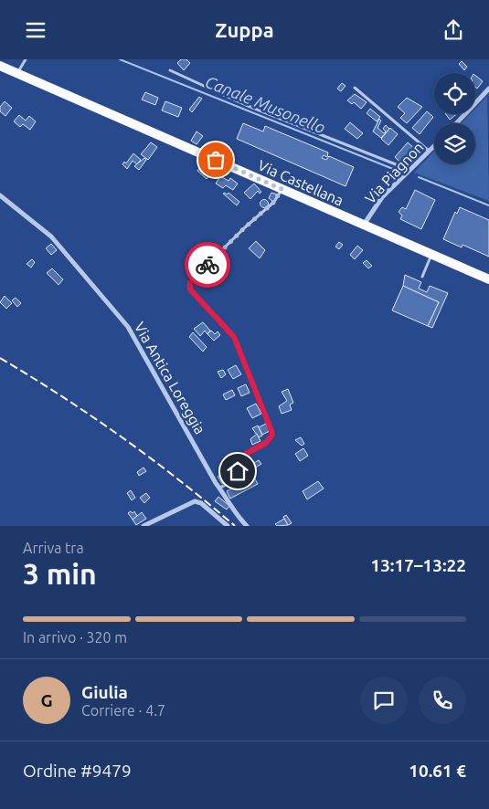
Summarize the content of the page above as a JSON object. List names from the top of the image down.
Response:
{
  "streets": {
    "main road": ["Via Castellana"],
    "street": ["Via Piagnon", "Via Antica Loreggia"]
  },
  "crossings": [
    ["Via Piagnon", "Via Castellana"]
  ],
  "water": ["Canale Musonello"],
  "page": {
    "header": "Zuppa",
    "heading": ["3 min", "Arriva tra", "13:17–13:22"],
    "panel": [
      "Giulia",
      "Corriere · 4.7",
      "Ordine #9479",
      "10.61 €"
    ],
    "bar": "In arrivo · 320 m",
    "round": "G"
  }
}
